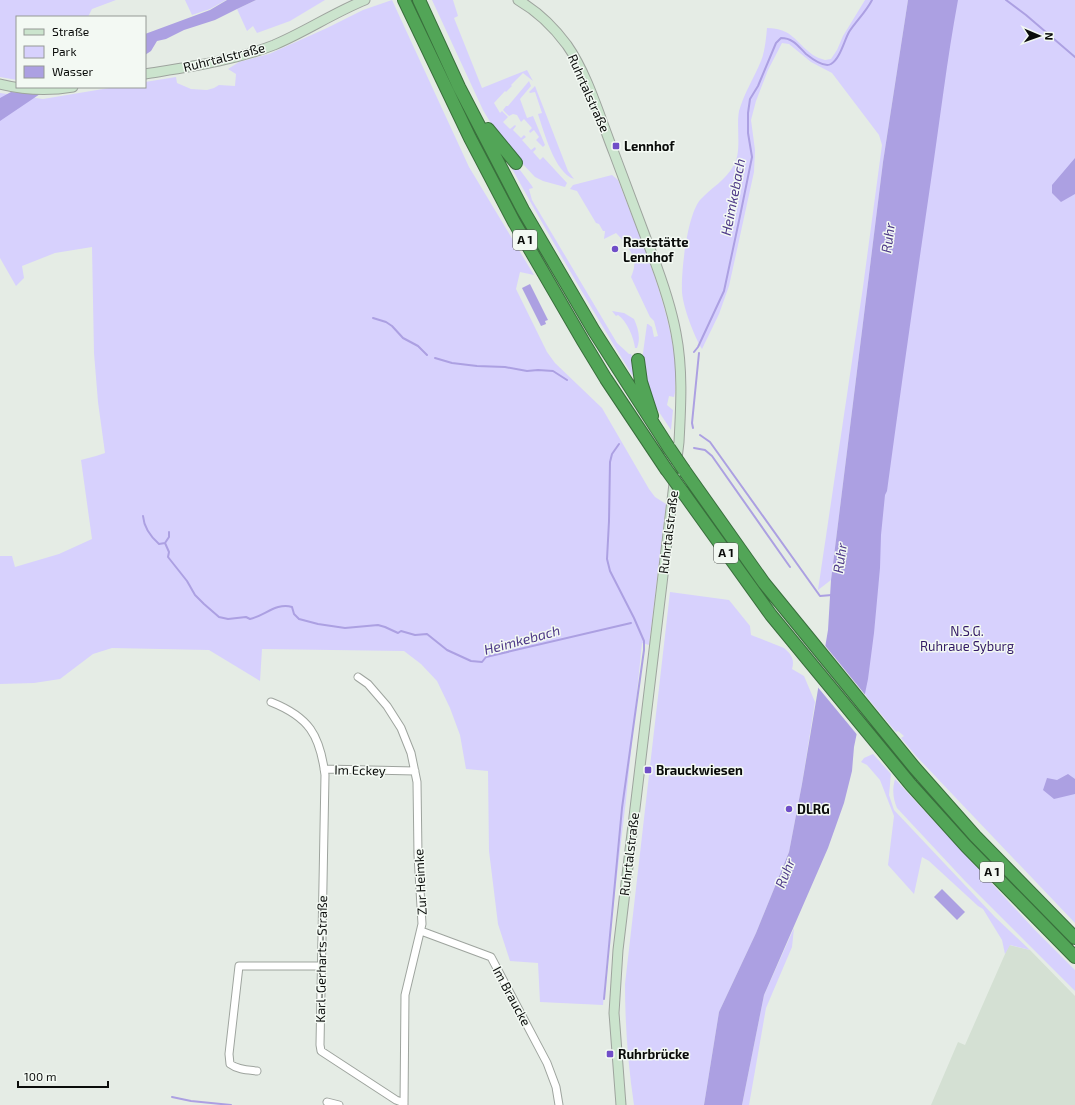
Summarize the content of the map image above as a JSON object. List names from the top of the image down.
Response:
{
  "streets": {
    "highway": ["A 1"],
    "main road": ["Ruhrtalstraße"],
    "street": [
      "Im Eckey",
      "Zur Heimke",
      "Karl-Gerharts-Straße",
      "Im Braucke"
    ]
  },
  "crossings": [
    ["Im Eckey", "Zur Heimke"],
    ["Im Eckey", "Karl-Gerharts-Straße"],
    ["Zur Heimke", "Karl-Gerharts-Straße"],
    ["Zur Heimke", "Im Braucke"]
  ],
  "water": ["Heimkebach", "Ruhr"],
  "parks": ["N.S.G. Ruhraue Syburg"],
  "places": {
    "transit": ["Lennhof", "Brauckwiesen", "Ruhrbrücke"],
    "other": ["Raststätte Lennhof", "DLRG"]
  },
  "legend": ["Straße", "Park", "Wasser"],
  "scale_bar": "100 m",
  "north": "right"
}
